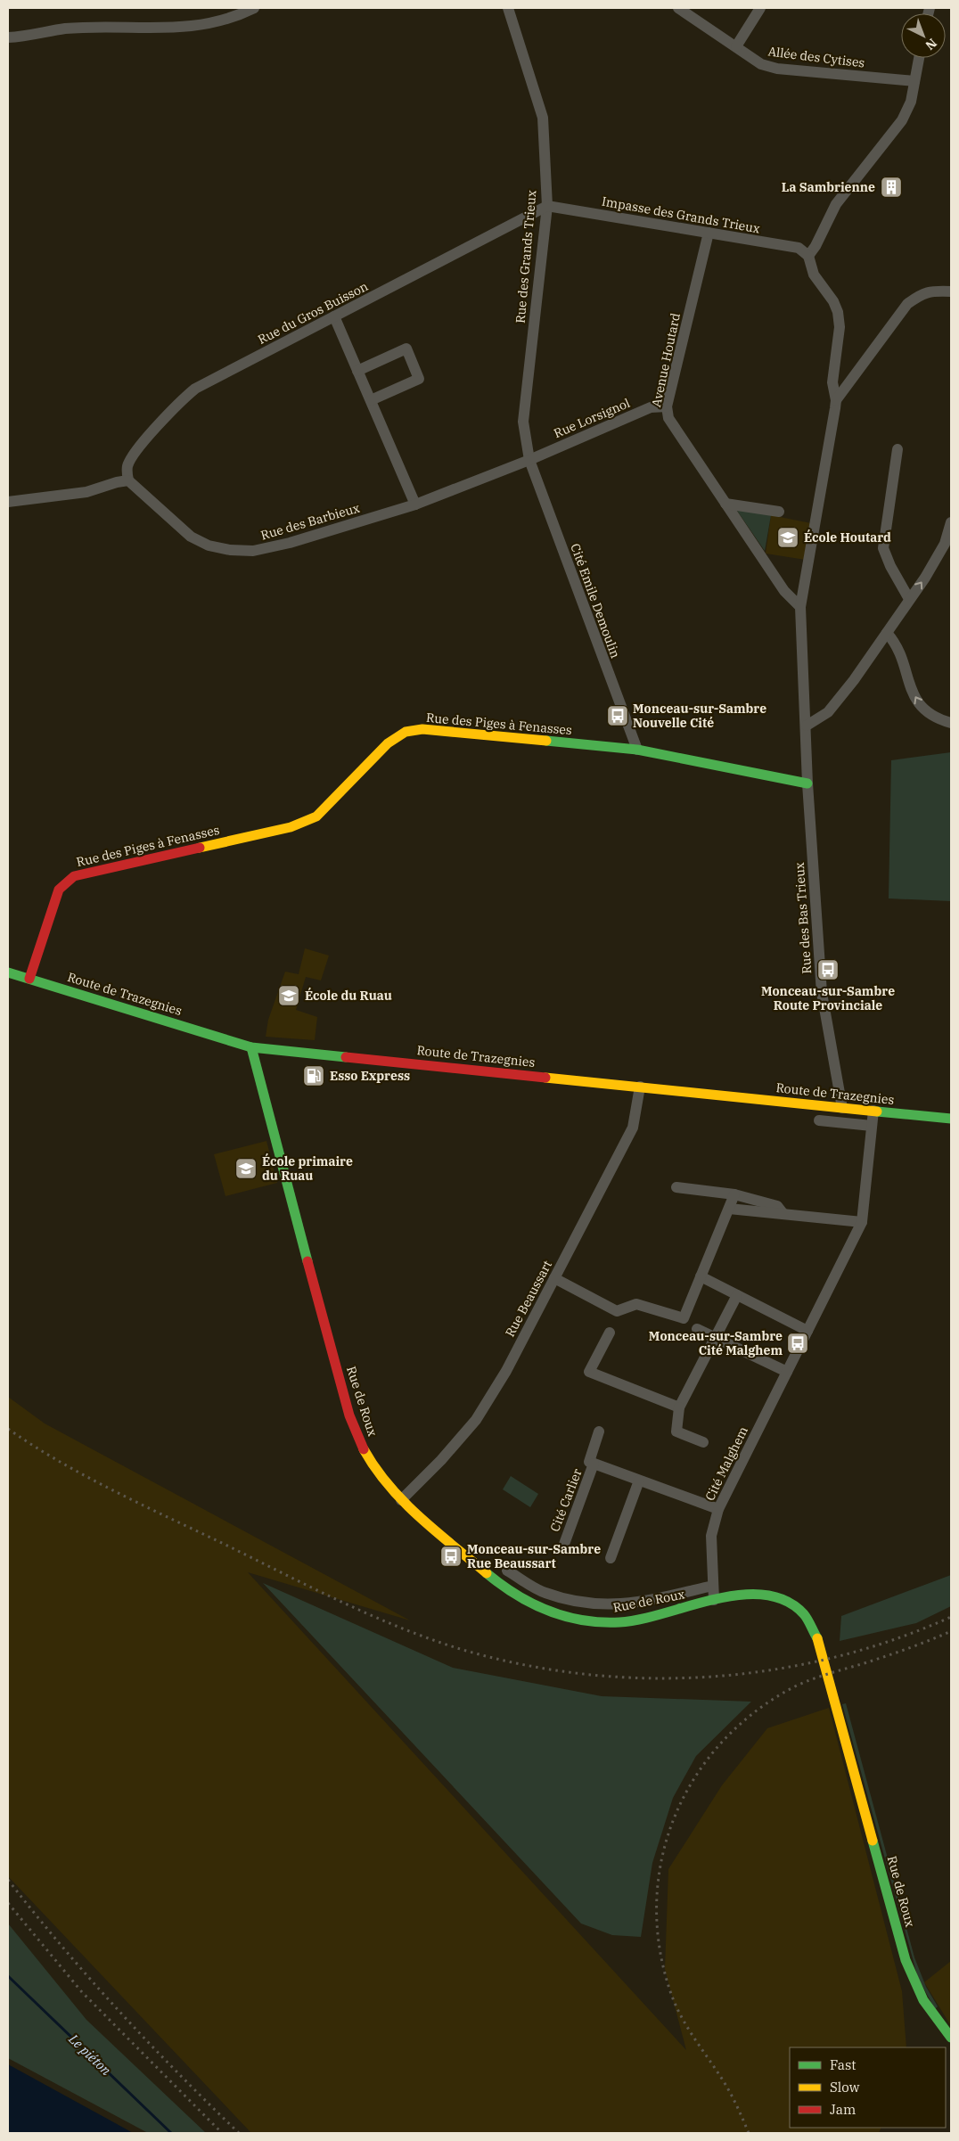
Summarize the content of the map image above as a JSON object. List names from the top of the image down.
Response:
{
  "streets": {
    "main road": ["Rue des Piges à Fenasses", "Route de Trazegnies", "Rue de Roux"],
    "street": [
      "Allée des Cytises",
      "Impasse des Grands Trieux",
      "Rue des Grands Trieux",
      "Rue du Gros Buisson",
      "Avenue Houtard",
      "Rue Lorsignol",
      "Rue des Barbieux",
      "Cité Emile Demoulin",
      "Rue des Bas Trieux",
      "Rue Beaussart",
      "Cité Malghem",
      "Cité Carlier"
    ]
  },
  "crossings": [
    ["Impasse des Grands Trieux", "Rue des Grands Trieux"],
    ["Impasse des Grands Trieux", "Rue du Gros Buisson"],
    ["Impasse des Grands Trieux", "Avenue Houtard"],
    ["Rue des Grands Trieux", "Rue du Gros Buisson"],
    ["Rue des Grands Trieux", "Rue Lorsignol"],
    ["Rue des Grands Trieux", "Rue des Barbieux"],
    ["Rue des Grands Trieux", "Cité Emile Demoulin"],
    ["Rue du Gros Buisson", "Rue des Barbieux"],
    ["Avenue Houtard", "Rue Lorsignol"],
    ["Avenue Houtard", "Rue des Bas Trieux"],
    ["Rue Lorsignol", "Rue des Barbieux"],
    ["Rue Lorsignol", "Cité Emile Demoulin"],
    ["Rue des Barbieux", "Cité Emile Demoulin"],
    ["Cité Emile Demoulin", "Rue des Piges à Fenasses"],
    ["Rue des Piges à Fenasses", "Rue des Bas Trieux"],
    ["Rue des Piges à Fenasses", "Route de Trazegnies"],
    ["Rue des Bas Trieux", "Route de Trazegnies"],
    ["Route de Trazegnies", "Rue Beaussart"],
    ["Route de Trazegnies", "Rue de Roux"],
    ["Route de Trazegnies", "Cité Malghem"],
    ["Rue Beaussart", "Rue de Roux"],
    ["Rue de Roux", "Cité Malghem"],
    ["Cité Malghem", "Cité Carlier"]
  ],
  "water": ["Le piéton"],
  "places": {
    "building": ["La Sambrienne"],
    "school or university": ["École Houtard", "École du Ruau", "École primaire du Ruau"],
    "bus stop": [
      "Monceau-sur-Sambre Nouvelle Cité",
      "Monceau-sur-Sambre Route Provinciale",
      "Monceau-sur-Sambre Cité Malghem",
      "Monceau-sur-Sambre Rue Beaussart"
    ],
    "fuel station": ["Esso Express"]
  },
  "legend": ["Fast", "Slow", "Jam"],
  "north": "bottom right"
}
